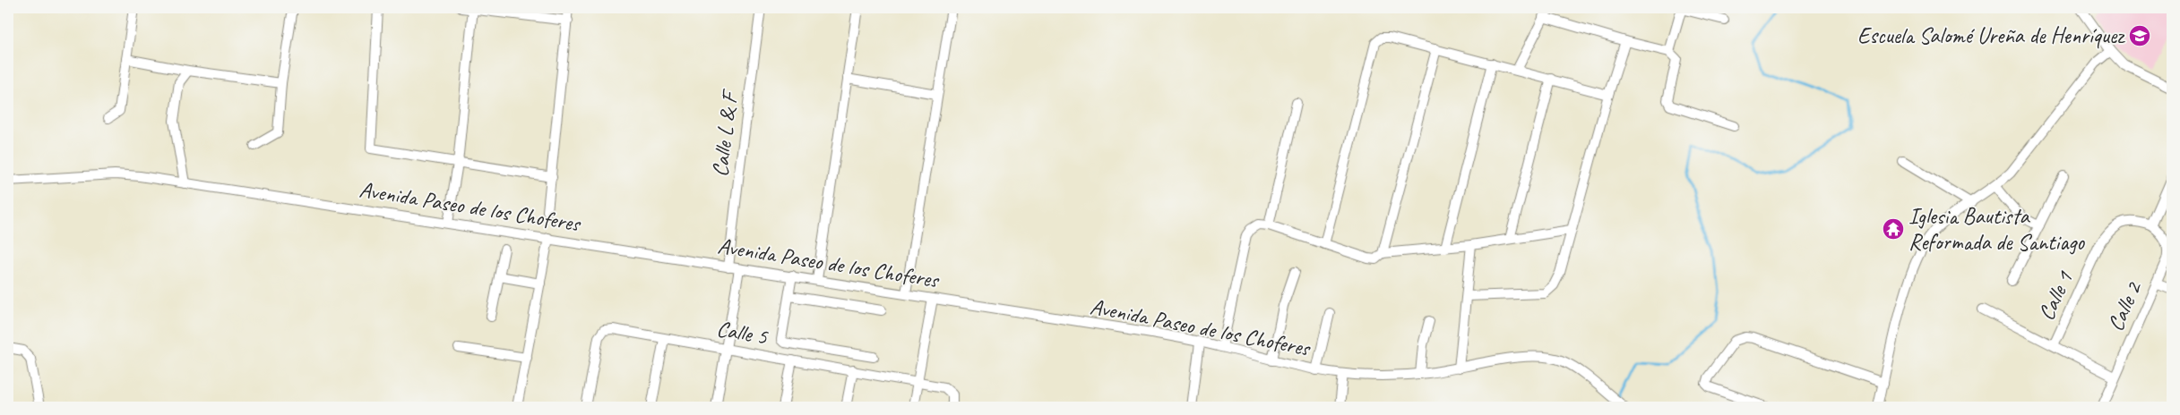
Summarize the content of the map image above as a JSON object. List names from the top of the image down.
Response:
{
  "streets": {
    "street": [
      "Calle L & F",
      "Avenida Paseo de los Choferes",
      "Calle 1",
      "Calle 2",
      "Calle 5"
    ]
  },
  "crossings": [
    ["Calle L & F", "Avenida Paseo de los Choferes"],
    ["Calle 1", "Calle 2"]
  ],
  "places": {
    "school or university": ["Escuela Salomé Ureña de Henríquez"],
    "temple": ["Iglesia Bautista Reformada de Santiago"]
  }
}
